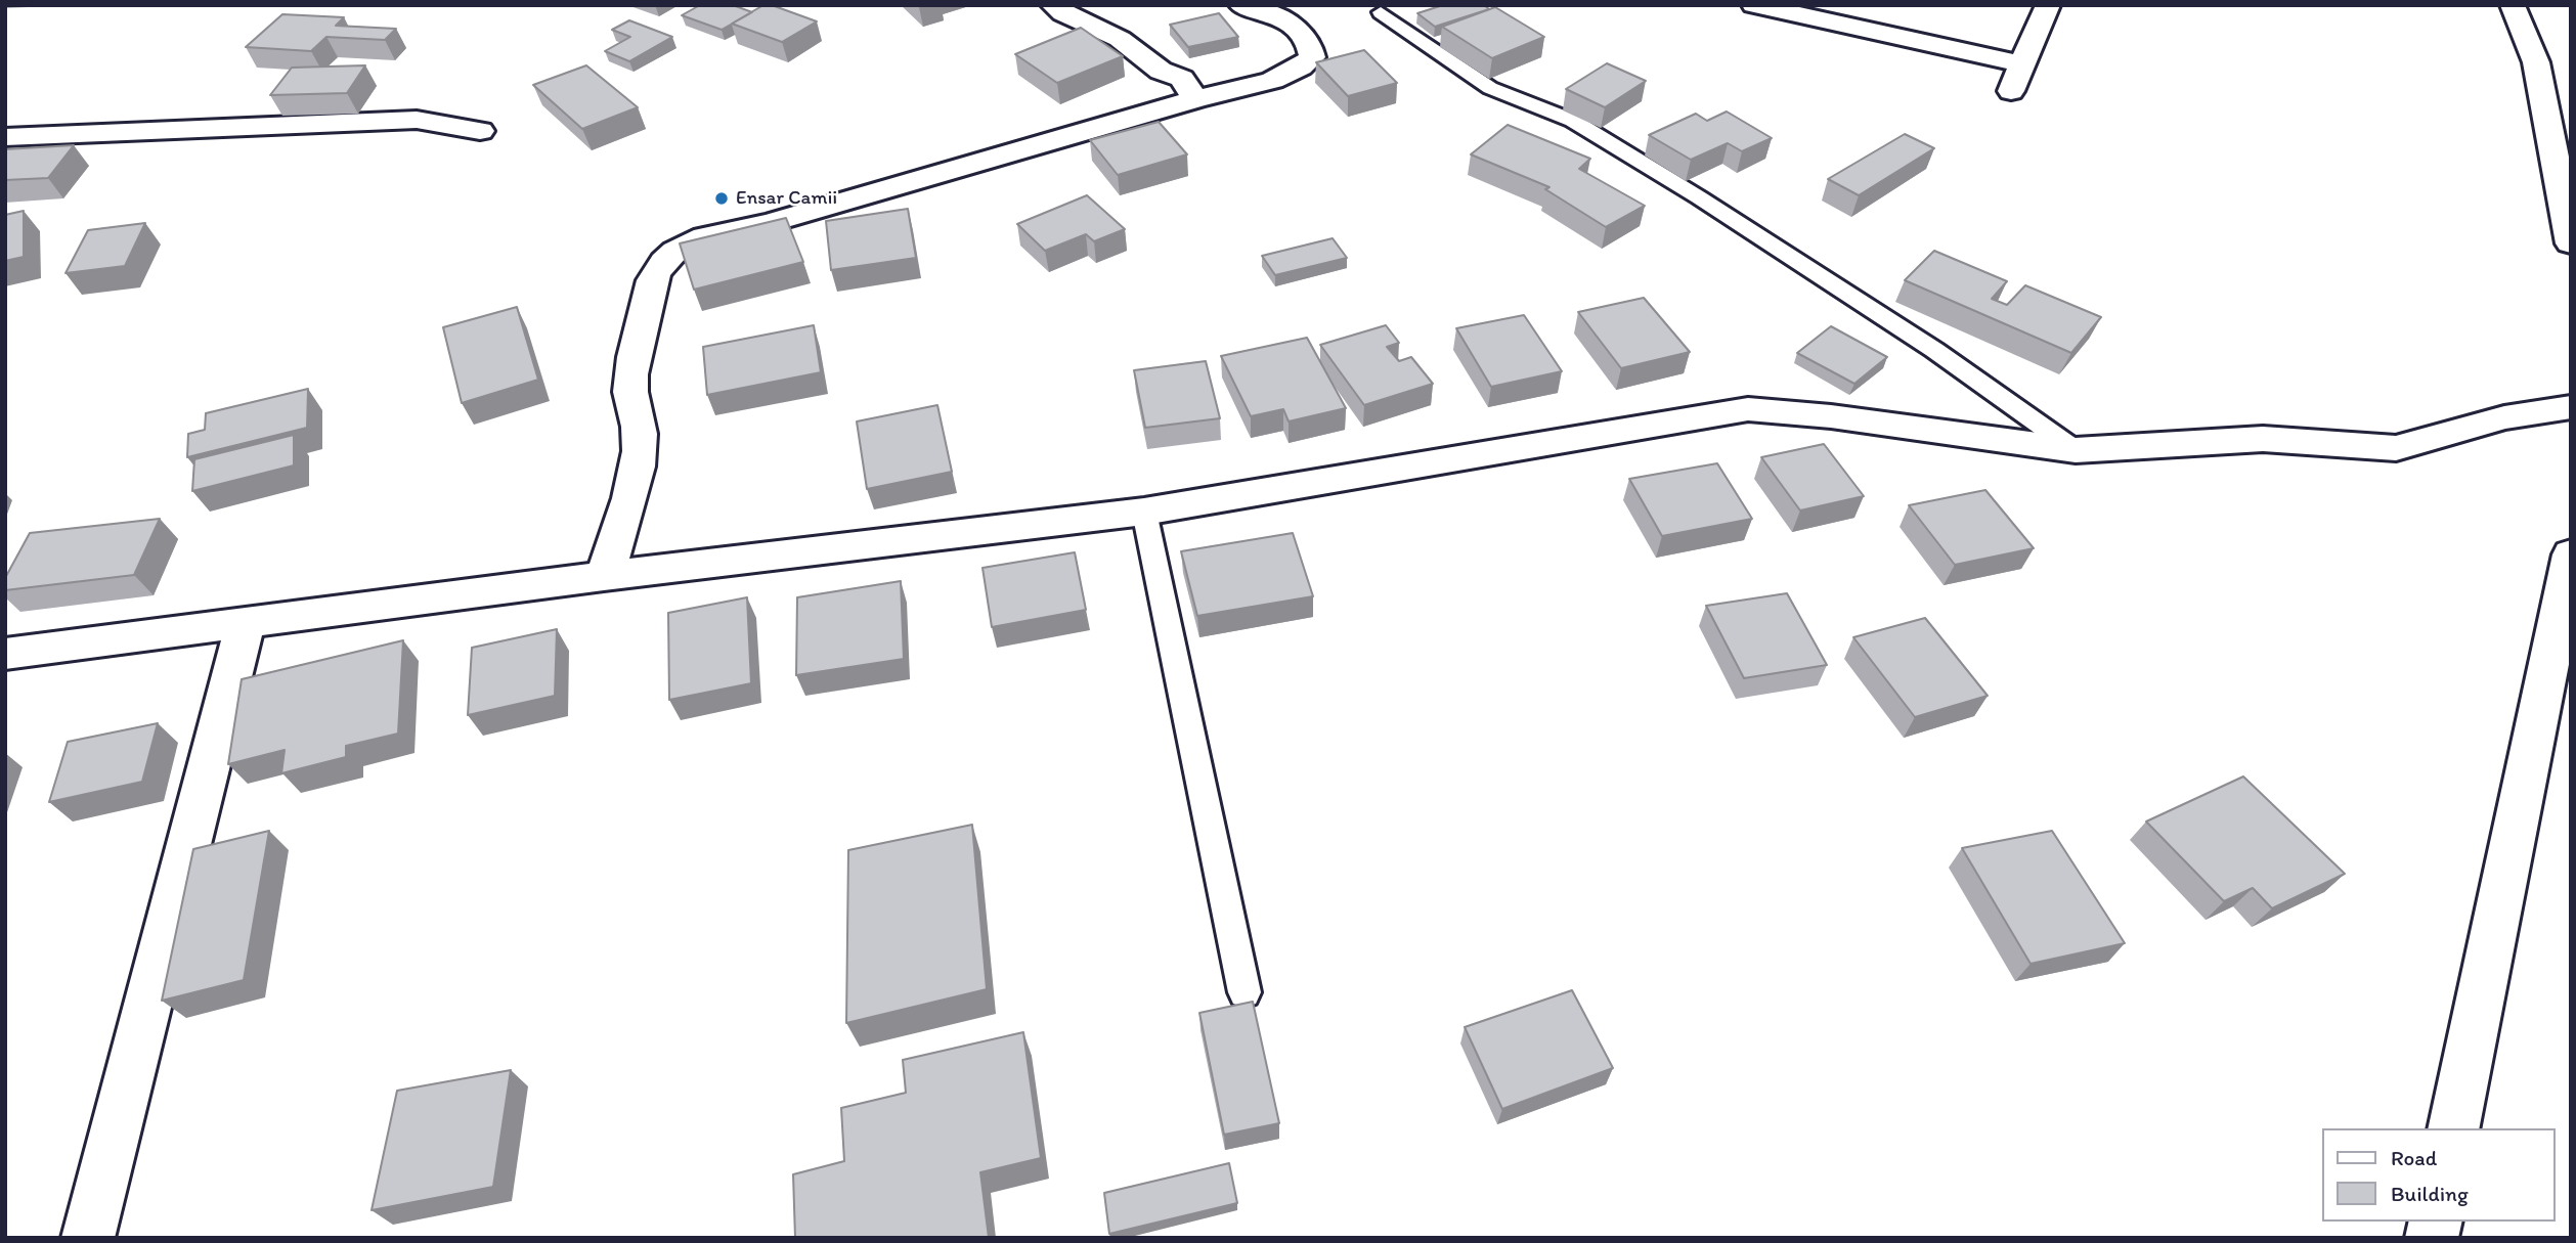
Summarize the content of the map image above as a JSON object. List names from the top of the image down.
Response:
{
  "places": ["Ensar Camii"],
  "legend": ["Road", "Building"]
}
